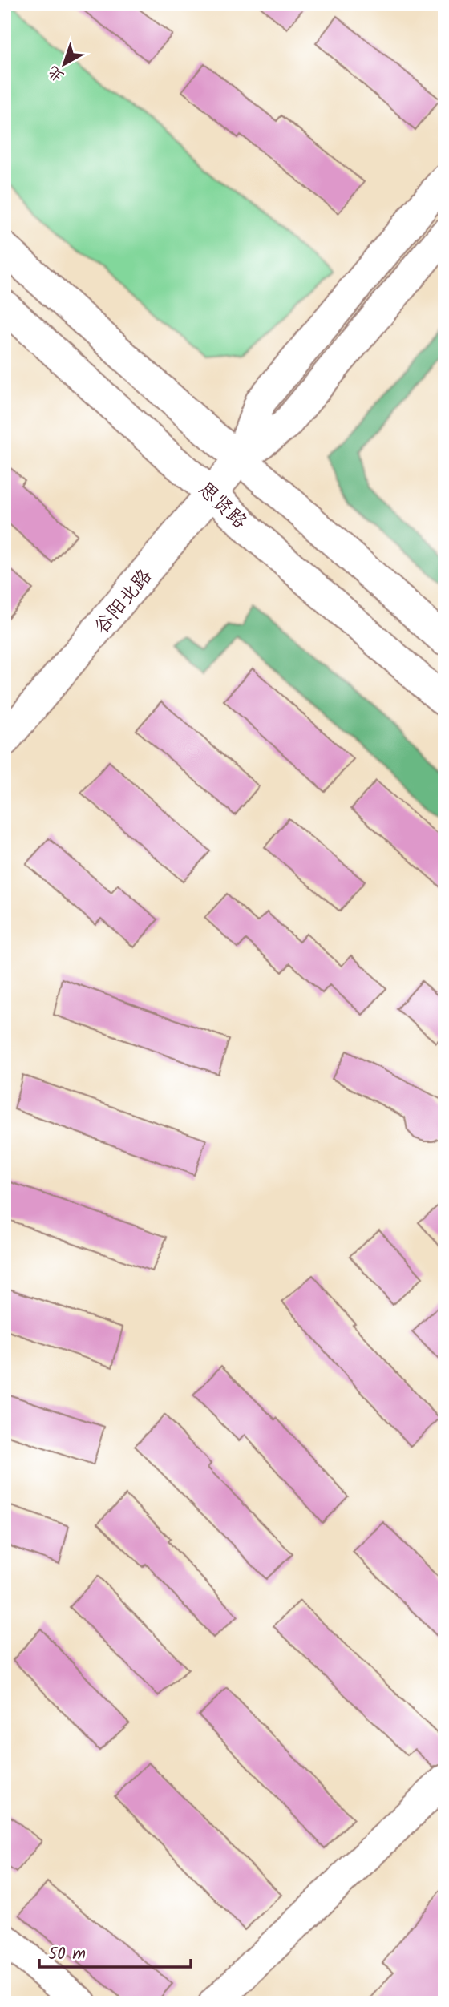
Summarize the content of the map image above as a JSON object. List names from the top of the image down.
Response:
{
  "streets": {
    "main road": ["思贤路", "谷阳北路"]
  },
  "crossings": [
    ["思贤路", "谷阳北路"]
  ],
  "scale_bar": "50 m",
  "north": "bottom left"
}
